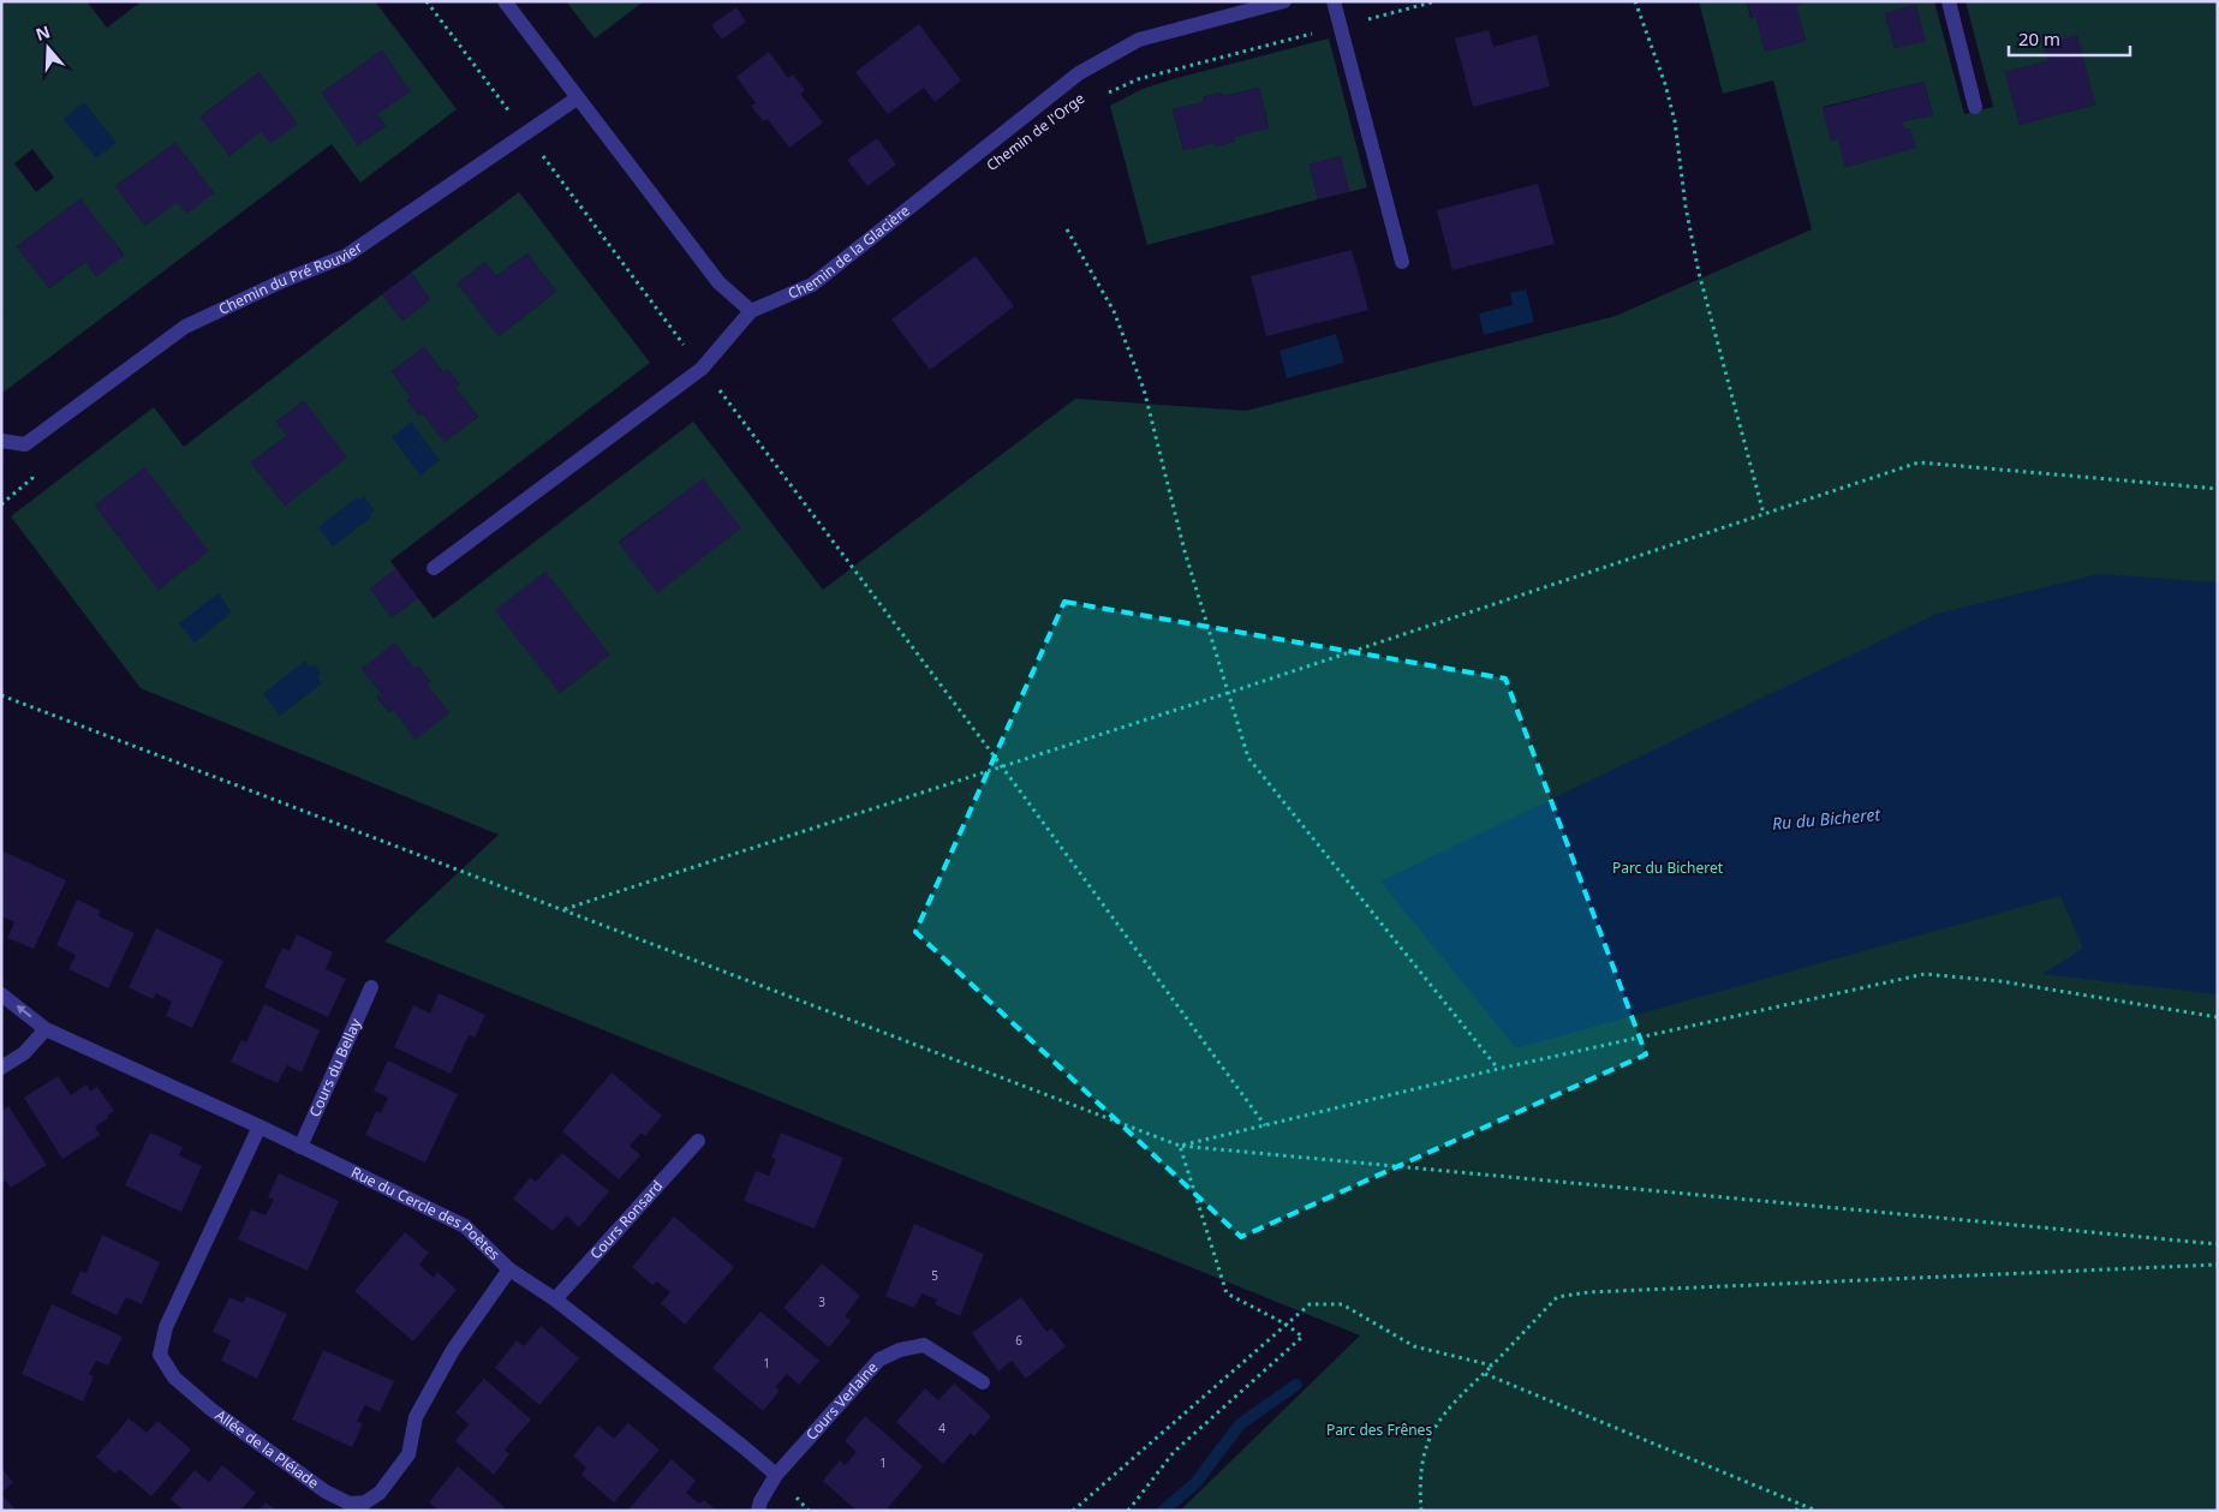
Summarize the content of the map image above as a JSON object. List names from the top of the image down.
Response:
{
  "streets": {
    "street": [
      "Chemin de la Glacière",
      "Chemin du Pré Rouvier",
      "Cours du Bellay",
      "Rue du Cercle des Poètes",
      "Cours Ronsard",
      "Cours Verlaine",
      "Allée de la Pléiade"
    ],
    "path": ["Chemin de l'Orge"]
  },
  "crossings": [
    ["Cours du Bellay", "Rue du Cercle des Poètes"],
    ["Rue du Cercle des Poètes", "Cours Ronsard"],
    ["Rue du Cercle des Poètes", "Cours Verlaine"],
    ["Rue du Cercle des Poètes", "Allée de la Pléiade"]
  ],
  "water": ["Ru du Bicheret"],
  "parks": ["Parc du Bicheret", "Parc des Frênes"],
  "house_numbers": [
    "5",
    "3",
    "6",
    "1",
    "4",
    "1"
  ],
  "scale_bar": "20 m",
  "north": "top"
}
